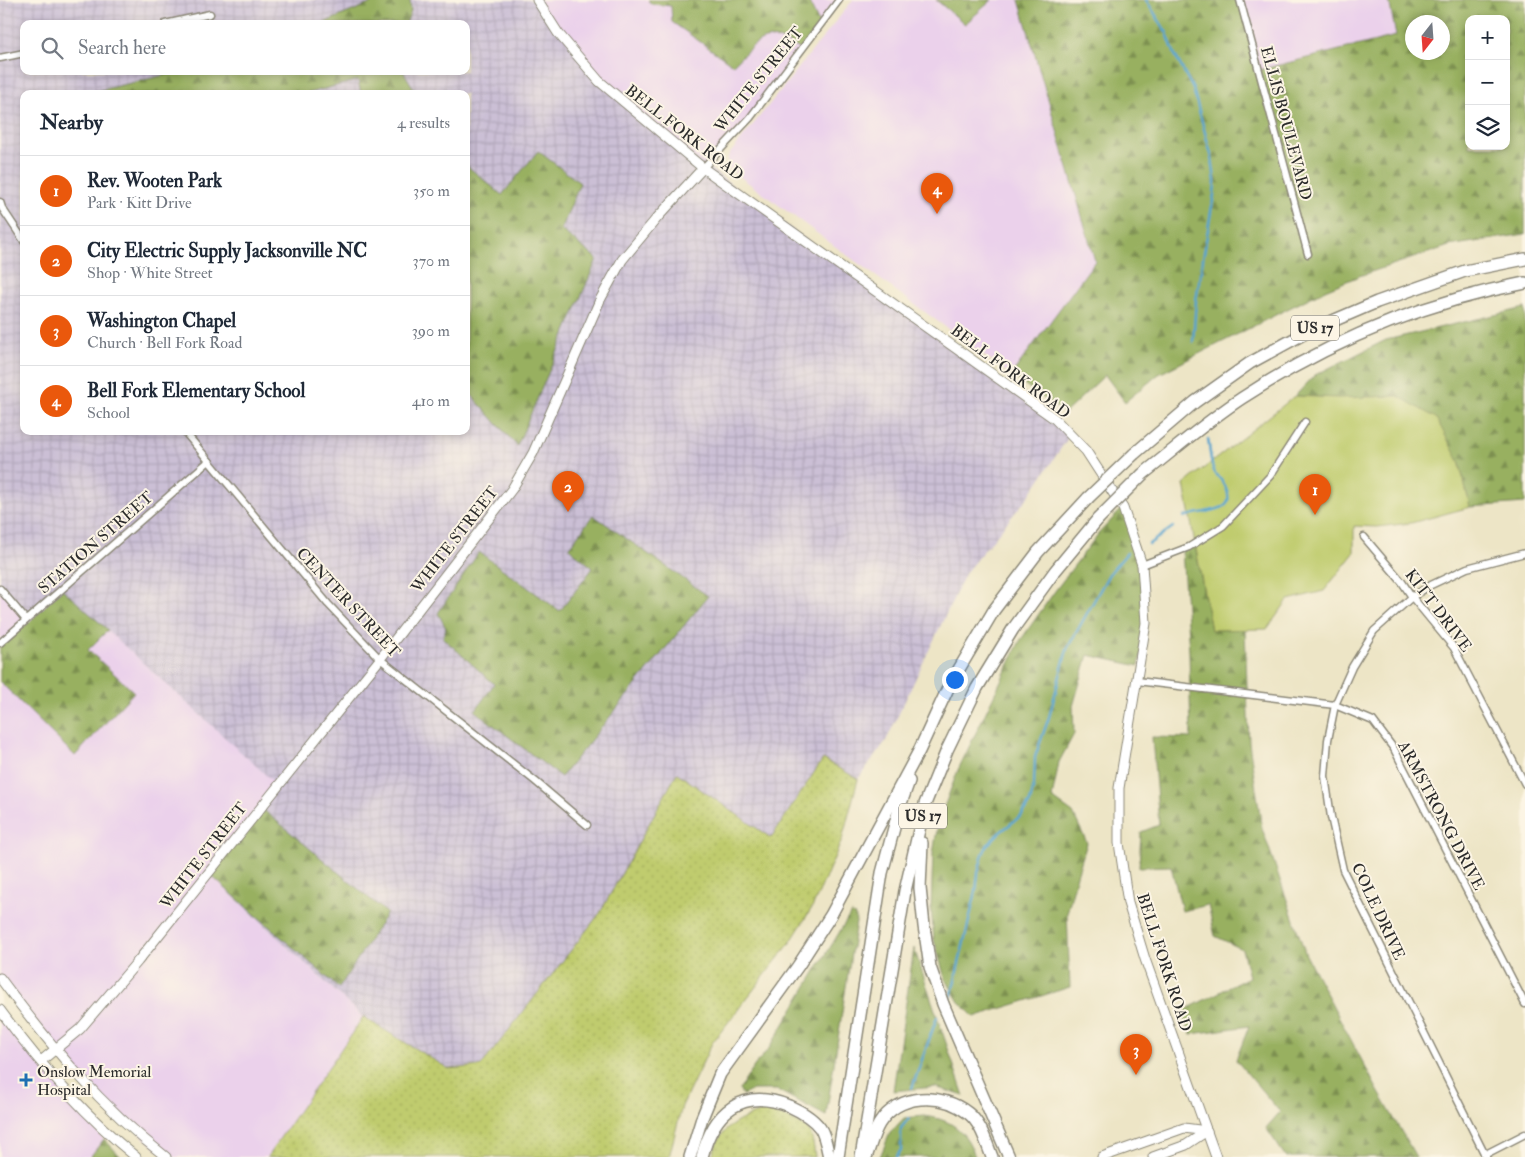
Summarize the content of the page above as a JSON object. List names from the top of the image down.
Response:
{
  "streets": {
    "highway": ["US 17"],
    "main road": ["WHITE STREET", "BELL FORK ROAD"],
    "street": [
      "ELLIS BOULEVARD",
      "STATION STREET",
      "CENTER STREET",
      "KITT DRIVE",
      "ARMSTRONG DRIVE",
      "COLE DRIVE"
    ]
  },
  "crossings": [
    ["WHITE STREET", "BELL FORK ROAD"],
    ["WHITE STREET", "CENTER STREET"],
    ["BELL FORK ROAD", "ARMSTRONG DRIVE"],
    ["STATION STREET", "CENTER STREET"],
    ["KITT DRIVE", "COLE DRIVE"],
    ["ARMSTRONG DRIVE", "COLE DRIVE"]
  ],
  "places": {
    "health": ["Onslow Memorial Hospital"]
  },
  "north": "bottom",
  "page": {
    "map_buttons": ["+", "−"],
    "search": "Search here",
    "heading": ["Nearby", "4 results"],
    "list": [
      {
        "mark": "1",
        "name": "Rev. Wooten Park",
        "note": "Park · Kitt Drive",
        "value": "350 m"
      },
      {
        "mark": "2",
        "name": "City Electric Supply Jacksonville NC",
        "note": "Shop · White Street",
        "value": "370 m"
      },
      {
        "mark": "3",
        "name": "Washington Chapel",
        "note": "Church · Bell Fork Road",
        "value": "390 m"
      },
      {
        "mark": "4",
        "name": "Bell Fork Elementary School",
        "note": "School",
        "value": "410 m"
      }
    ],
    "pins": [
      "4",
      "2",
      "1",
      "3"
    ]
  }
}
